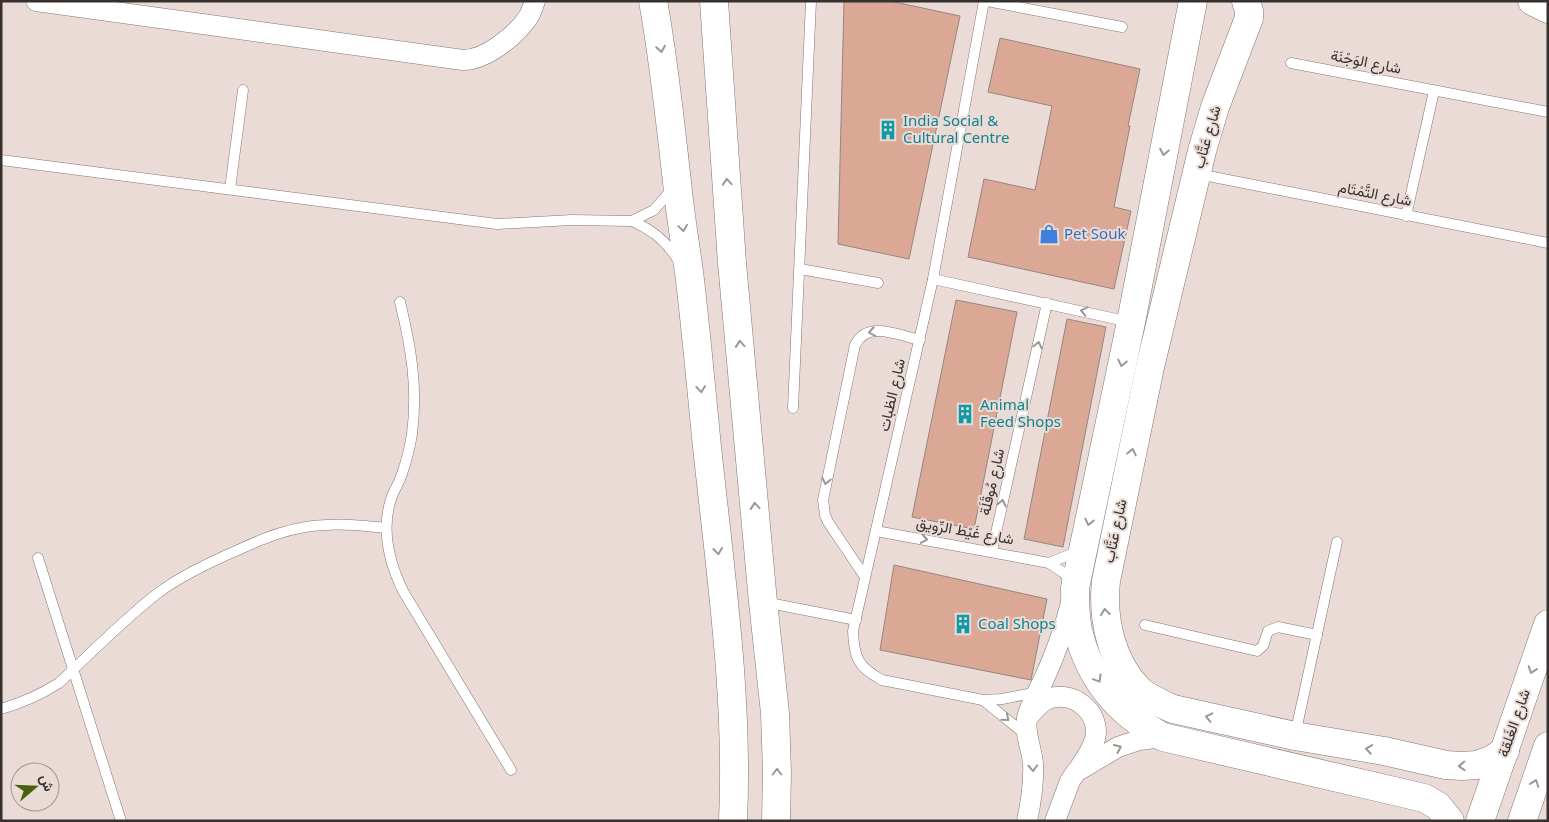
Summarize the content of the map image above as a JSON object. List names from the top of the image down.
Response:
{
  "streets": {
    "street": ["شارع عَتَّاب", "شارع الغَلقة"],
    "lane": [
      "شارع الوَجْنَة",
      "شارع التَّمْتَام",
      "شارع الظبات",
      "شارع مُوقَلَة",
      "شارع غَيْط الرِّويق"
    ]
  },
  "crossings": [
    ["شارع عَتَّاب", "شارع التَّمْتَام"],
    ["شارع عَتَّاب", "شارع الظبات"],
    ["شارع عَتَّاب", "شارع غَيْط الرِّويق"],
    ["شارع عَتَّاب", "شارع الغَلقة"],
    ["شارع الظبات", "شارع غَيْط الرِّويق"],
    ["شارع مُوقَلَة", "شارع غَيْط الرِّويق"]
  ],
  "one_way": ["شارع مُوقَلَة", "شارع غَيْط الرِّويق", "شارع الغَلقة"],
  "places": {
    "building": ["India Social & Cultural Centre", "Animal Feed Shops", "Coal Shops"],
    "shop": ["Pet Souk"]
  },
  "north": "right"
}
